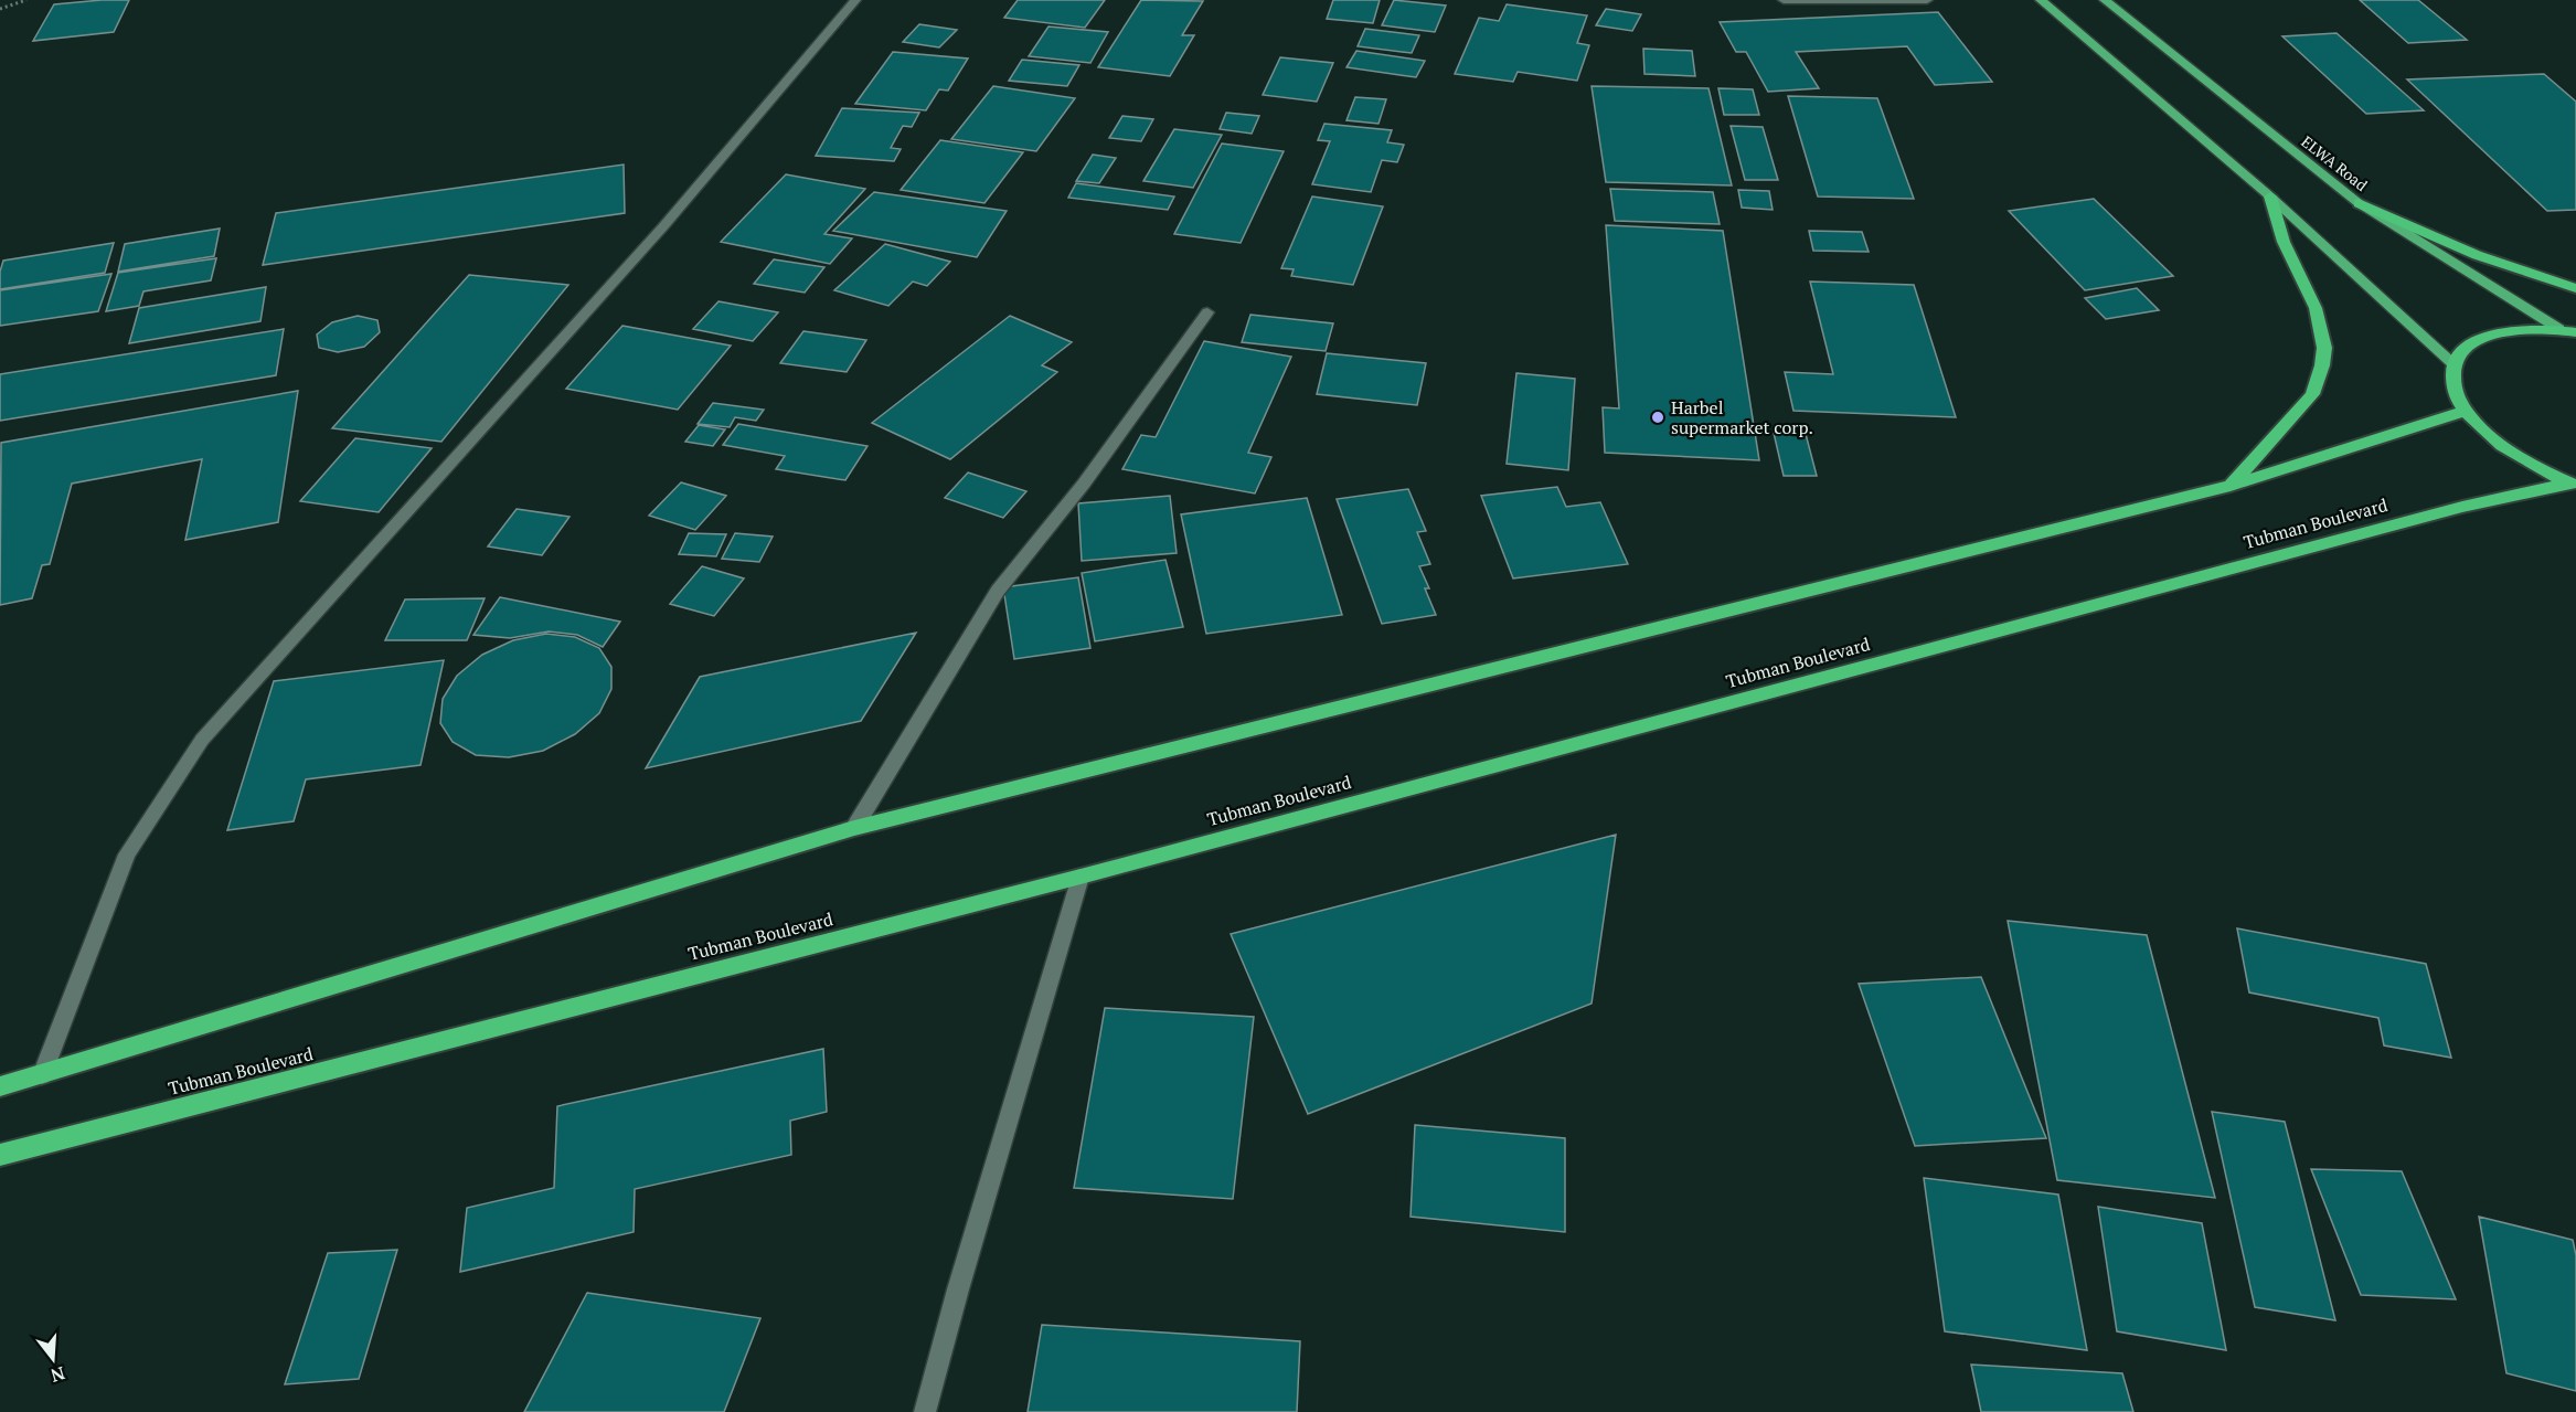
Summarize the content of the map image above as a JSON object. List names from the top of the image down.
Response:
{
  "streets": {
    "highway": ["Tubman Boulevard"],
    "main road": ["ELWA Road"]
  },
  "places": ["Harbel supermarket corp."],
  "north": "bottom"
}
